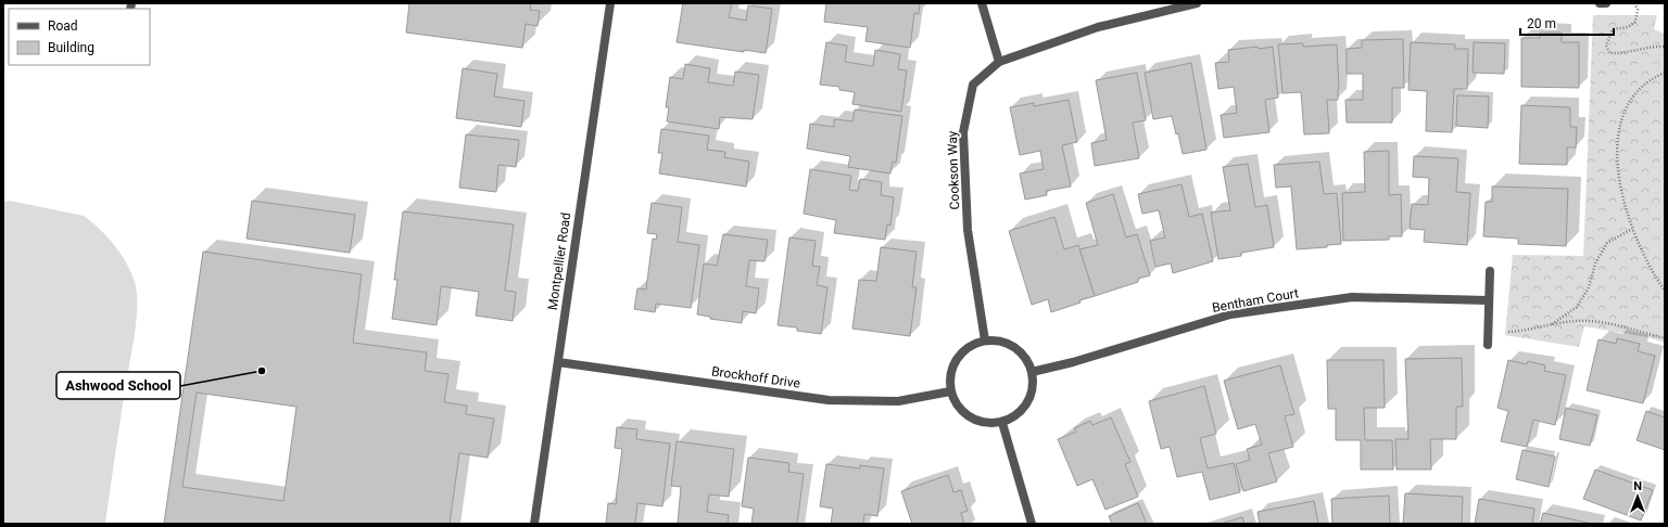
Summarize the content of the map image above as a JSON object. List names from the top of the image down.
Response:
{
  "streets": {
    "street": [
      "Cookson Way",
      "Montpellier Road",
      "Bentham Court",
      "Brockhoff Drive"
    ]
  },
  "crossings": [
    ["Cookson Way", "Bentham Court"],
    ["Cookson Way", "Brockhoff Drive"],
    ["Montpellier Road", "Brockhoff Drive"],
    ["Bentham Court", "Brockhoff Drive"]
  ],
  "places": ["Ashwood School"],
  "legend": ["Road", "Building"],
  "scale_bar": "20 m",
  "north": "top"
}
